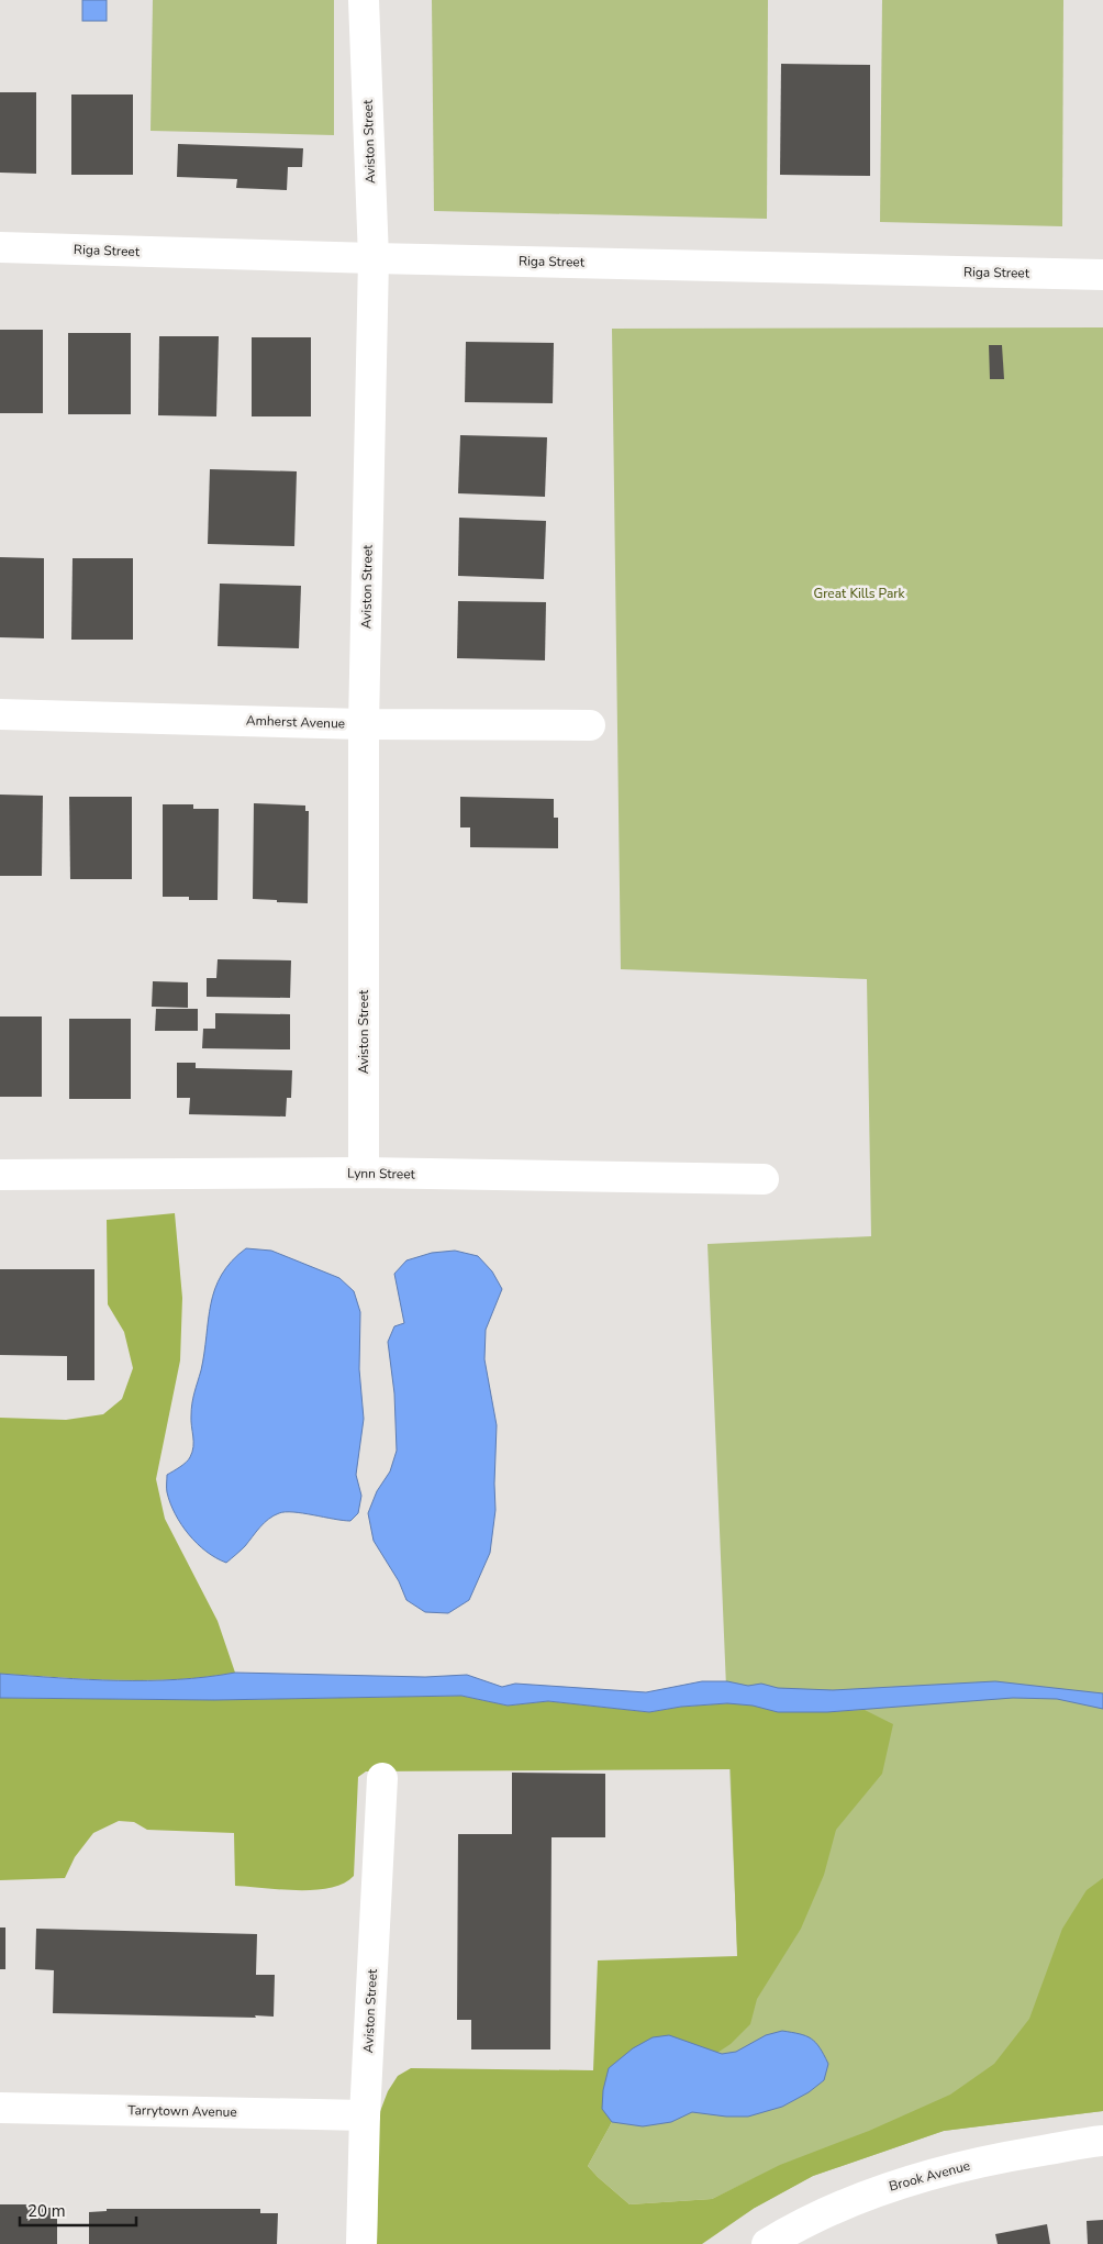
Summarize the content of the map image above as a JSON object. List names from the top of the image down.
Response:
{
  "streets": {
    "street": [
      "Aviston Street",
      "Riga Street",
      "Amherst Avenue",
      "Lynn Street",
      "Tarrytown Avenue",
      "Brook Avenue"
    ]
  },
  "crossings": [
    ["Aviston Street", "Riga Street"],
    ["Aviston Street", "Amherst Avenue"],
    ["Aviston Street", "Lynn Street"],
    ["Aviston Street", "Tarrytown Avenue"]
  ],
  "parks": ["Great Kills Park"],
  "scale_bar": "20 m"
}
